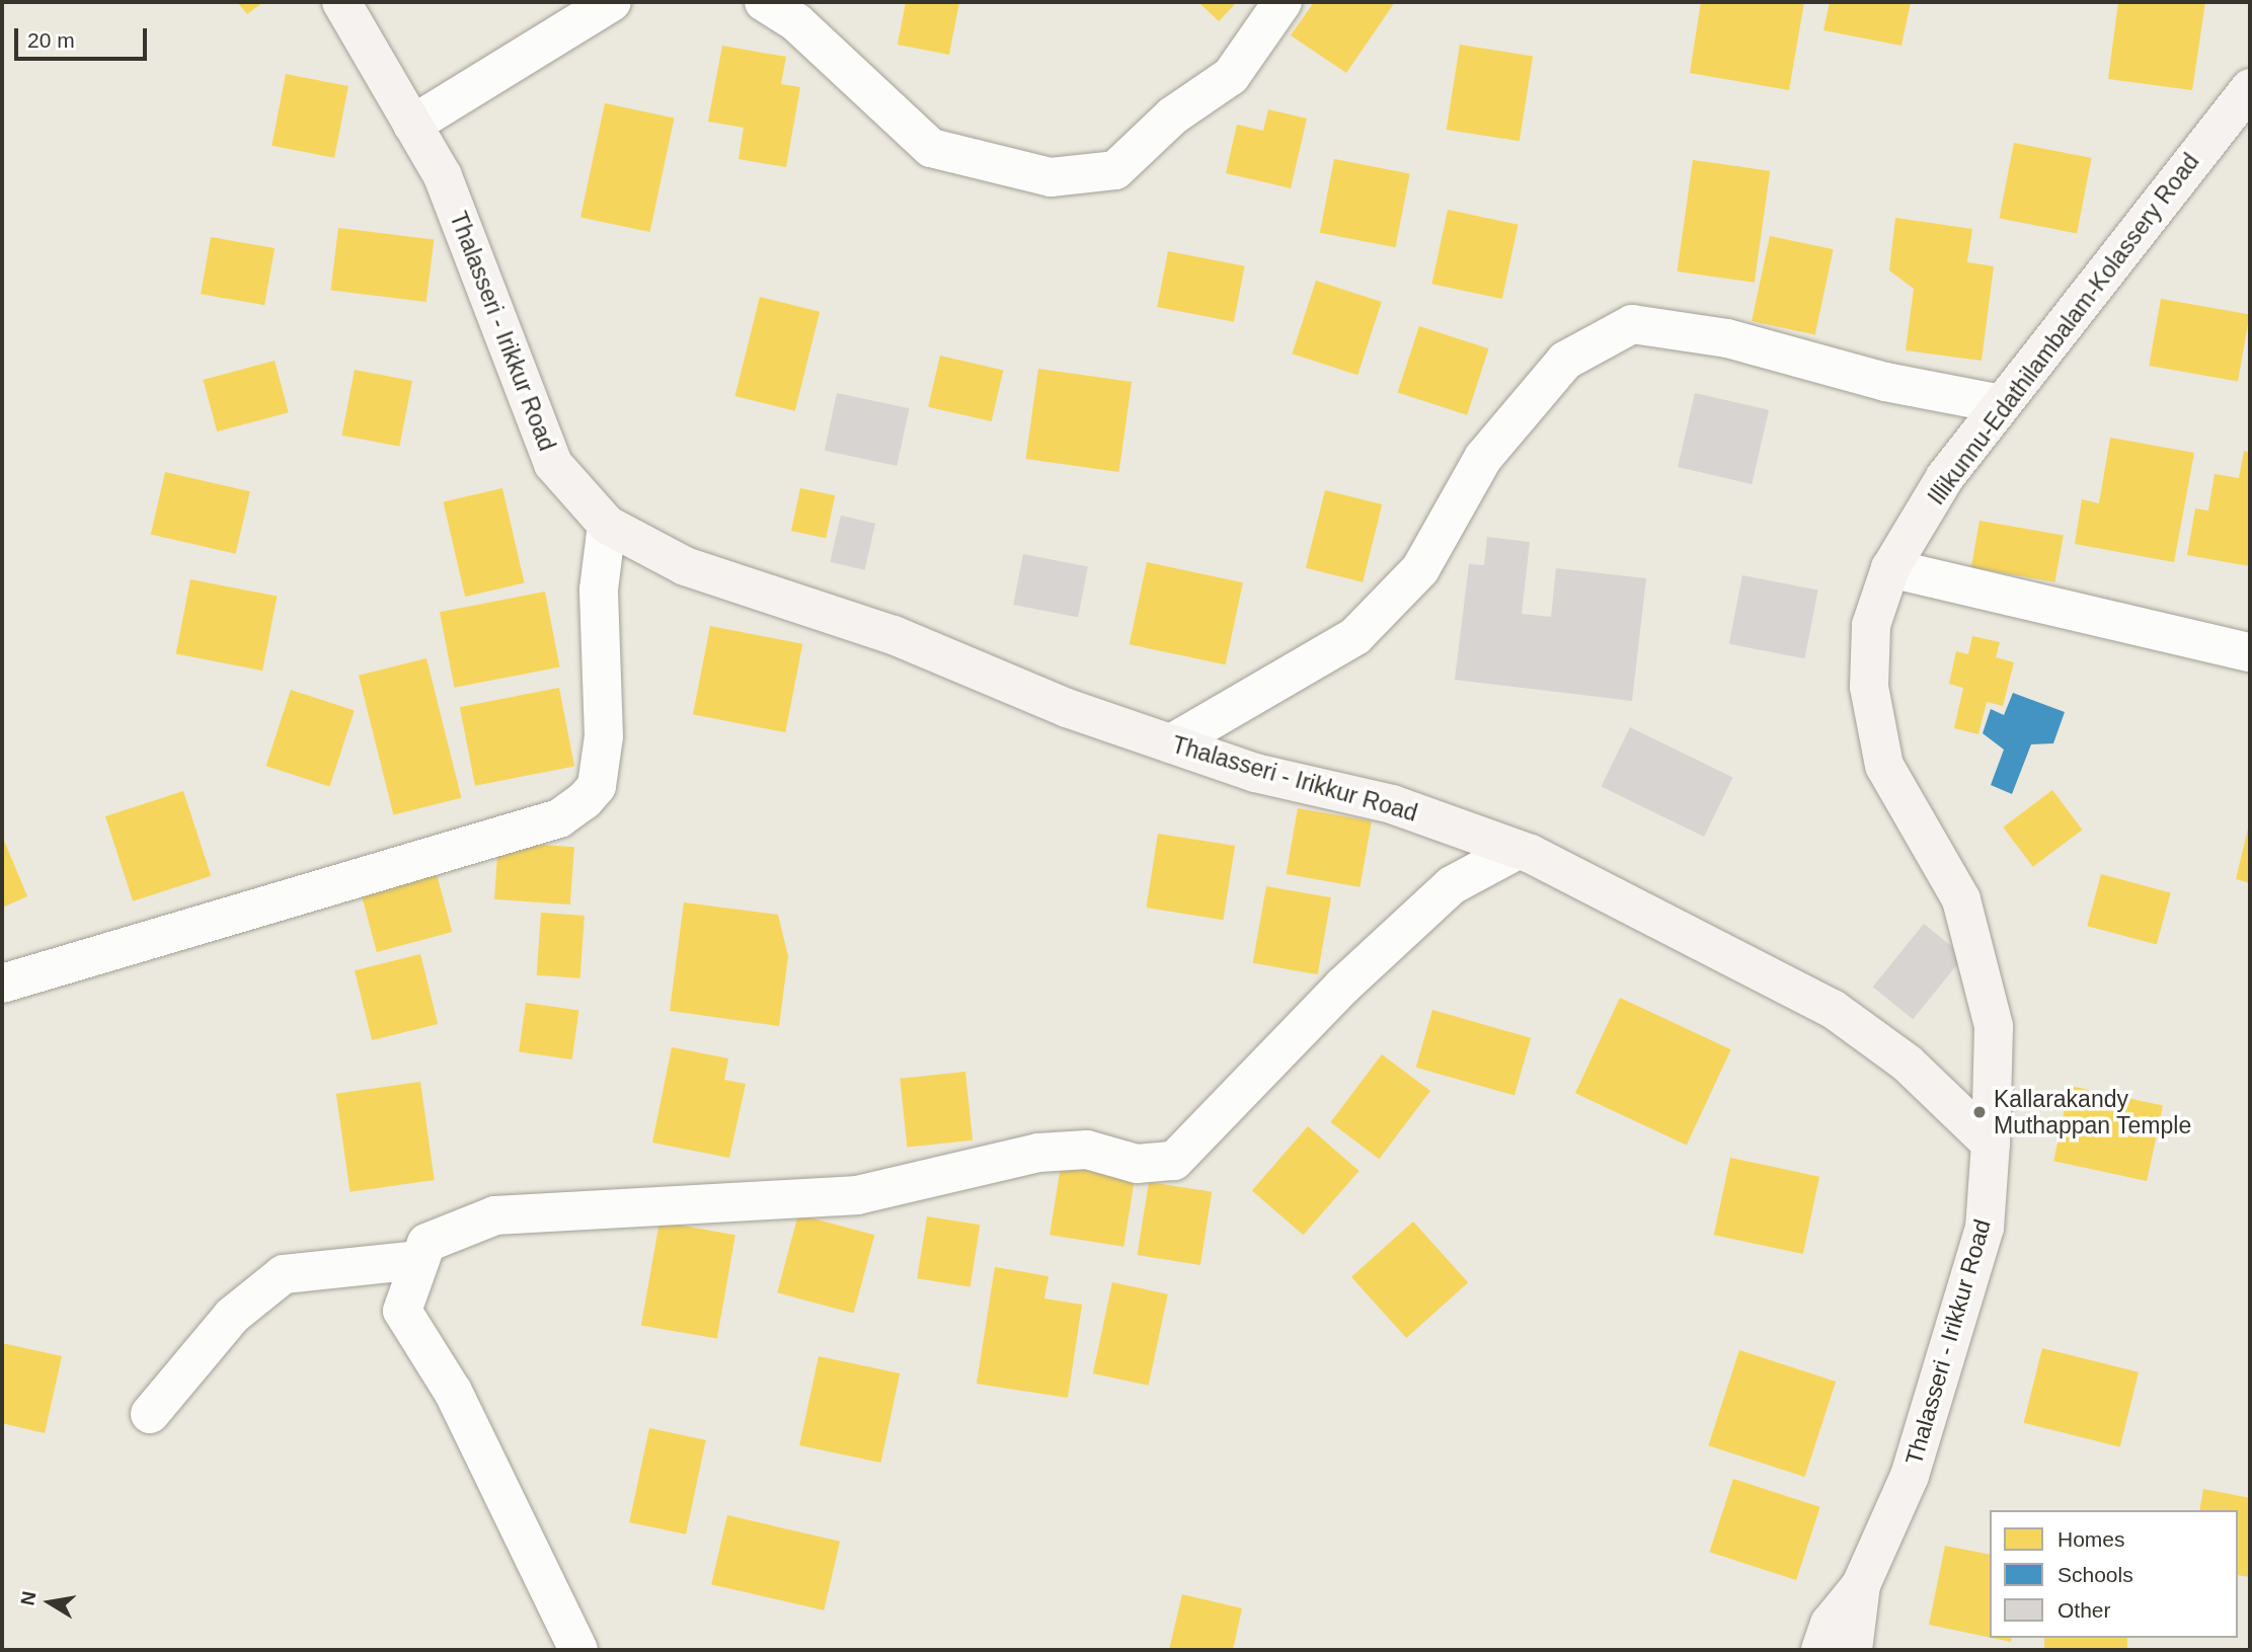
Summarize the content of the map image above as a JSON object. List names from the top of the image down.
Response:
{
  "streets": {
    "main road": ["Illikunnu-Edathilambalam-Kolassery Road", "Thalasseri - Irikkur Road"]
  },
  "crossings": [
    ["Illikunnu-Edathilambalam-Kolassery Road", "Thalasseri - Irikkur Road"]
  ],
  "places": ["Kallarakandy Muthappan Temple"],
  "legend": ["Homes", "Schools", "Other"],
  "scale_bar": "20 m",
  "north": "left"
}
